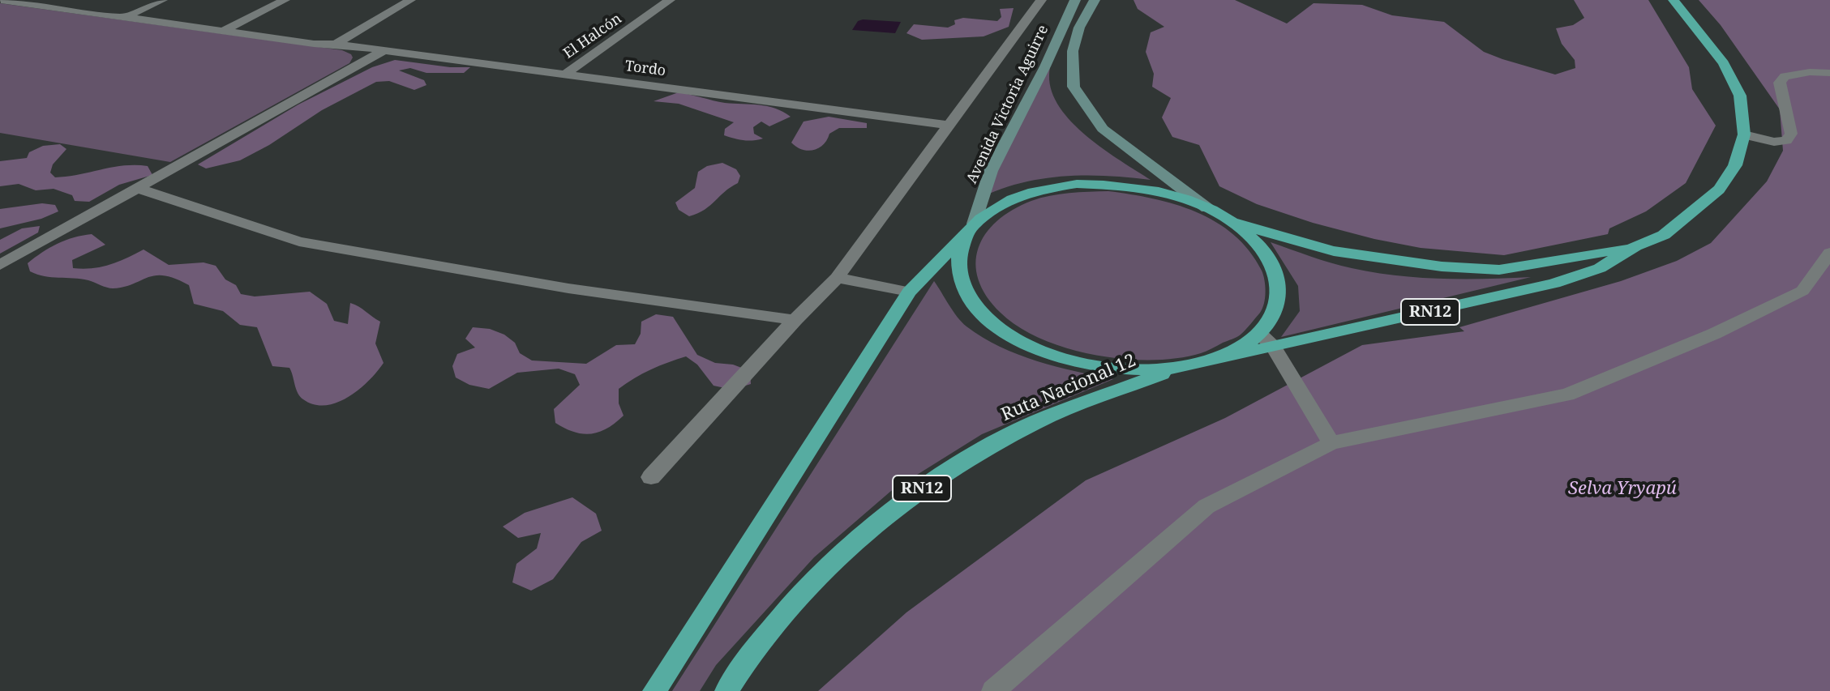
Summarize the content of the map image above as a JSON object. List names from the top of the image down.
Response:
{
  "streets": {
    "highway": ["RN12", "Ruta Nacional 12"],
    "main road": ["Avenida Victoria Aguirre"],
    "street": ["El Halcón", "Tordo"]
  },
  "crossings": [
    ["El Halcón", "Tordo"],
    ["Avenida Victoria Aguirre", "RN12"],
    ["RN12", "Ruta Nacional 12"]
  ],
  "parks": ["Selva Yryapú"]
}
